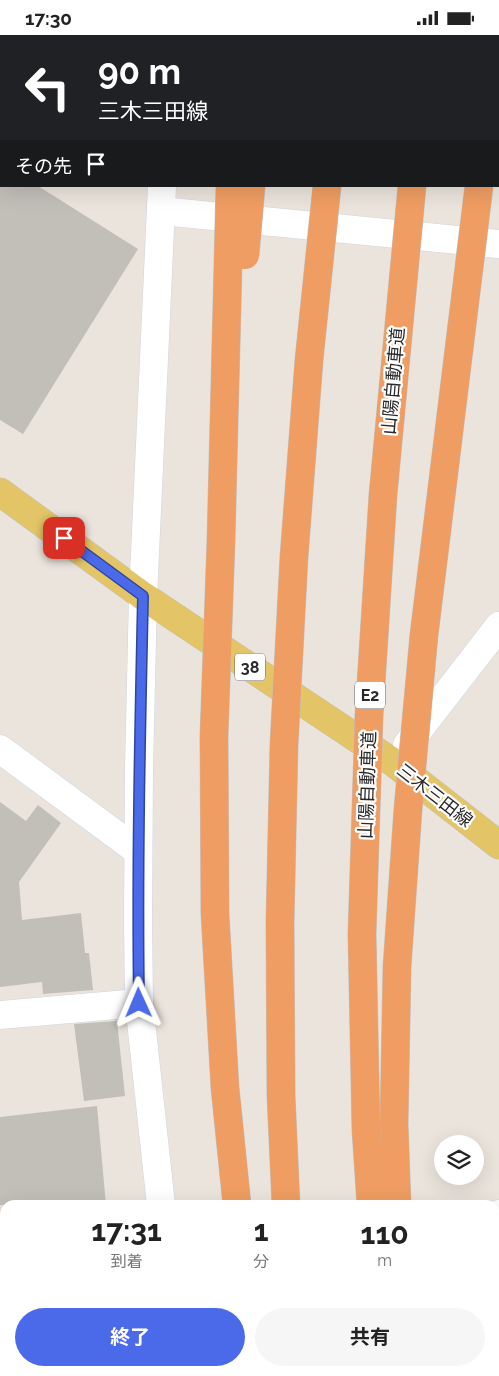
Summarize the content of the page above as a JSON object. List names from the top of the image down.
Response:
{
  "streets": {
    "highway": ["山陽自動車道", "E2"],
    "main road": ["38", "三木三田線"]
  },
  "page": {
    "status": "17:30",
    "turn": ["90 m", "三木三田線"],
    "then": "その先",
    "eta": [
      "17:31",
      "到着",
      "1",
      "分",
      "110",
      "m"
    ],
    "buttons": ["終了", "共有"]
  }
}
